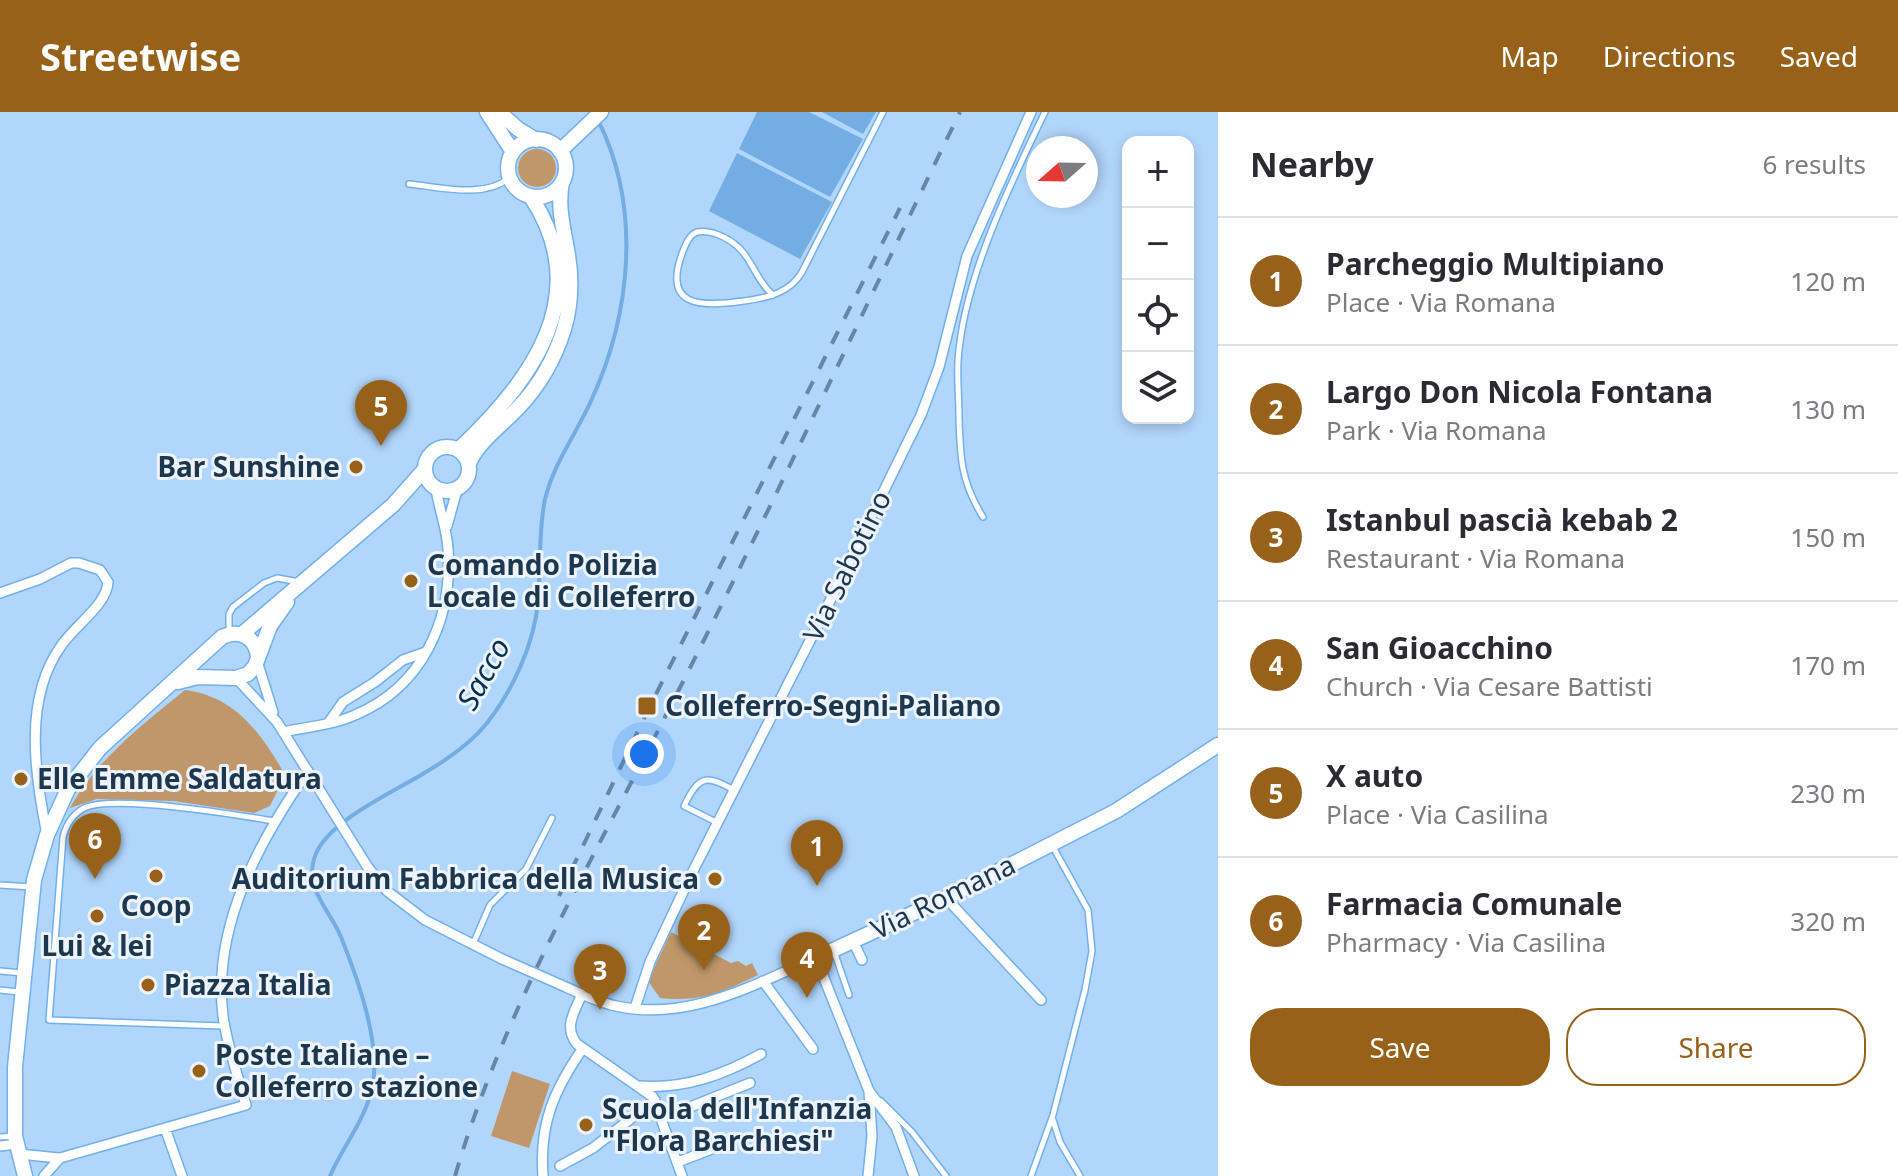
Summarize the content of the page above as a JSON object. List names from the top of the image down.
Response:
{
  "streets": {
    "main road": ["Via Romana"],
    "street": ["Via Sabotino"]
  },
  "crossings": [
    ["Via Sabotino", "Via Romana"]
  ],
  "water": ["Sacco"],
  "places": {
    "other": [
      "Bar Sunshine",
      "Comando Polizia Locale di Colleferro",
      "Elle Emme Saldatura",
      "Coop",
      "Auditorium Fabbrica della Musica",
      "Lui & lei",
      "Piazza Italia",
      "Poste Italiane – Colleferro stazione",
      "Scuola dell'Infanzia \"Flora Barchiesi\""
    ],
    "transit": ["Colleferro-Segni-Paliano"]
  },
  "north": "left",
  "page": {
    "header": "Streetwise",
    "nav": ["Map", "Directions", "Saved"],
    "heading": ["Nearby", "6 results"],
    "map_buttons": ["+", "−"],
    "list": [
      {
        "mark": "1",
        "name": "Parcheggio Multipiano",
        "note": "Place · Via Romana",
        "value": "120 m"
      },
      {
        "mark": "2",
        "name": "Largo Don Nicola Fontana",
        "note": "Park · Via Romana",
        "value": "130 m"
      },
      {
        "mark": "3",
        "name": "Istanbul pascià kebab 2",
        "note": "Restaurant · Via Romana",
        "value": "150 m"
      },
      {
        "mark": "4",
        "name": "San Gioacchino",
        "note": "Church · Via Cesare Battisti",
        "value": "170 m"
      },
      {
        "mark": "5",
        "name": "X auto",
        "note": "Place · Via Casilina",
        "value": "230 m"
      },
      {
        "mark": "6",
        "name": "Farmacia Comunale",
        "note": "Pharmacy · Via Casilina",
        "value": "320 m"
      }
    ],
    "pins": [
      "5",
      "6",
      "1",
      "2",
      "4",
      "3"
    ],
    "buttons": ["Save", "Share"]
  }
}
